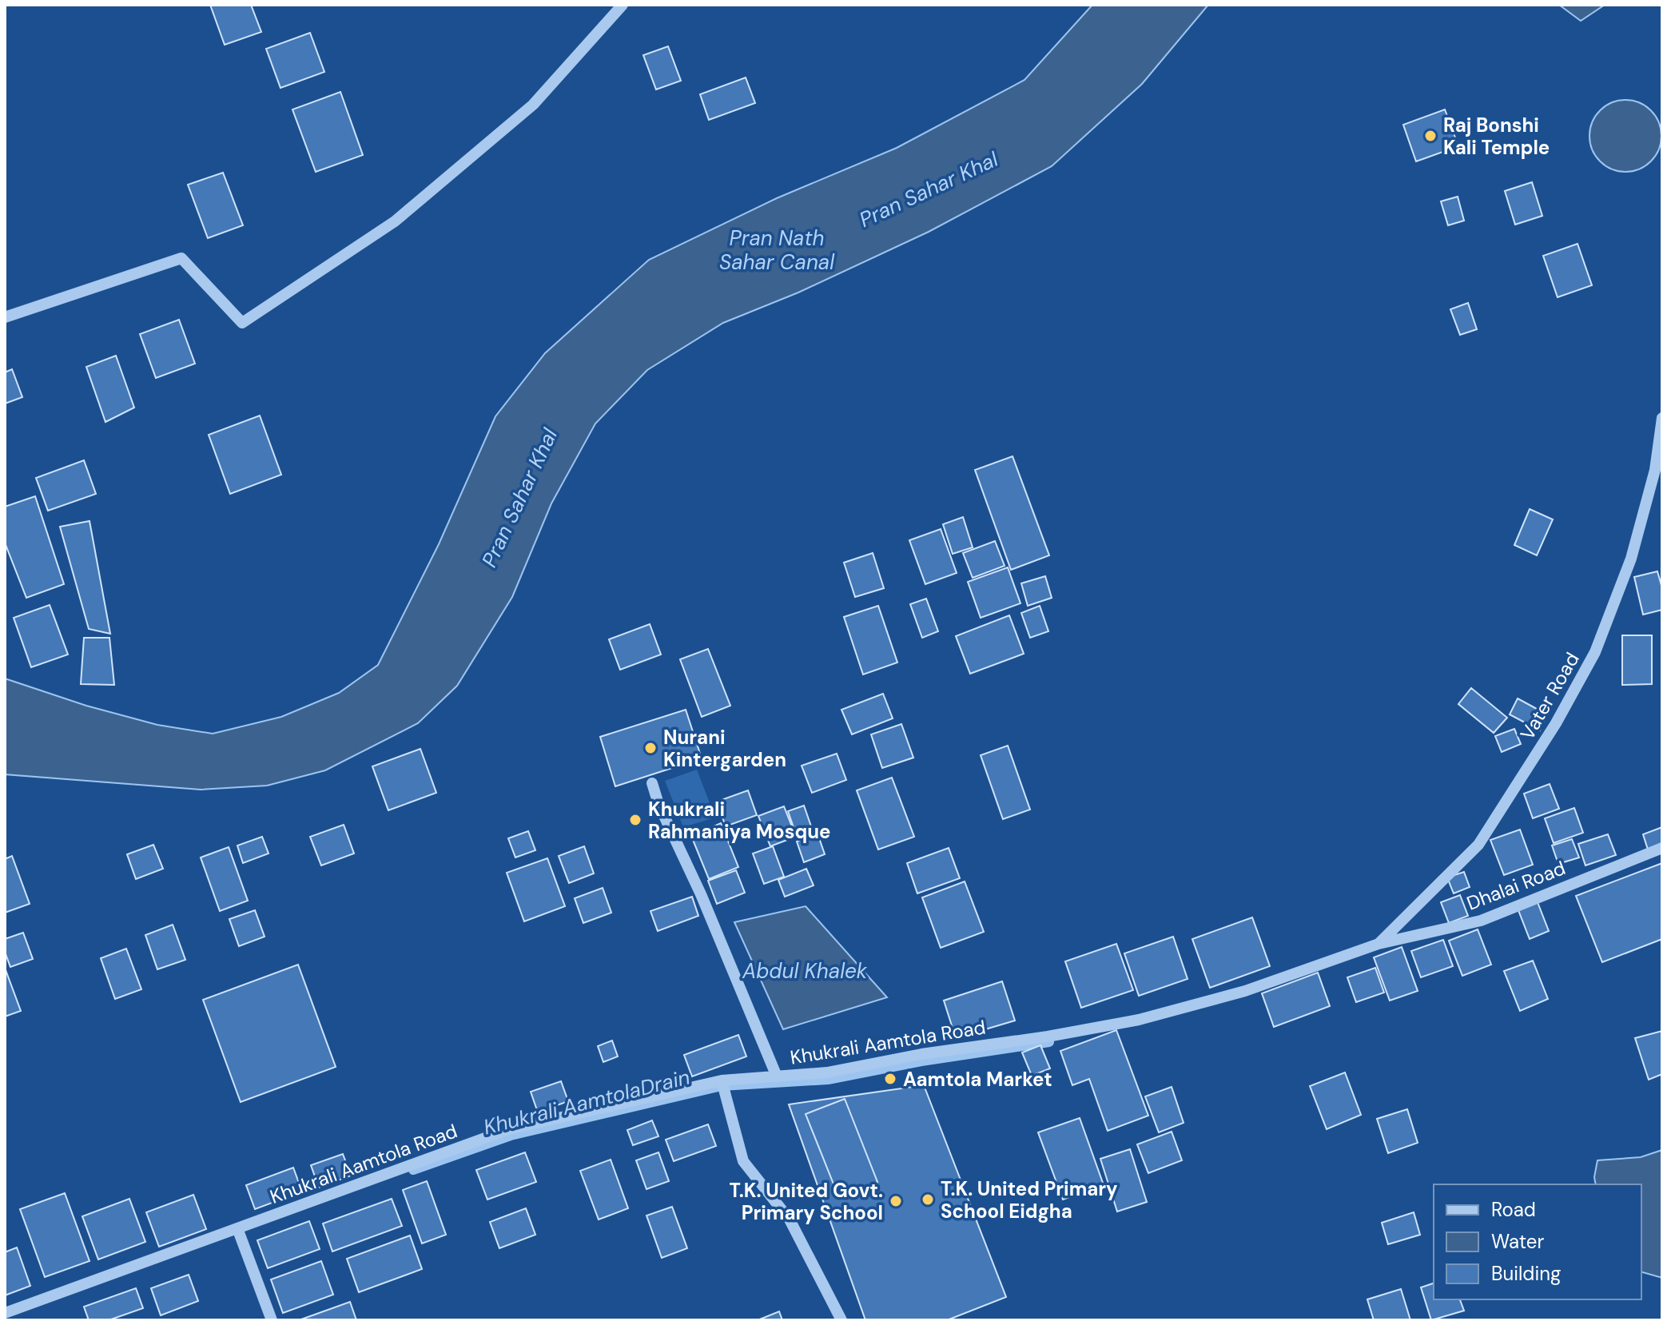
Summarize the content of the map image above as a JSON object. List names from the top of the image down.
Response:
{
  "streets": {
    "street": ["Vater Road", "Dhalai Road", "Khukrali Aamtola Road"]
  },
  "crossings": [
    ["Vater Road", "Dhalai Road"],
    ["Vater Road", "Khukrali Aamtola Road"],
    ["Dhalai Road", "Khukrali Aamtola Road"]
  ],
  "water": [
    "Pran Sahar Khal",
    "Pran Nath Sahar Canal",
    "Abdul Khalek",
    "Khukrali AamtolaDrain"
  ],
  "places": [
    "Raj Bonshi Kali Temple",
    "Nurani Kintergarden",
    "Khukrali Rahmaniya Mosque",
    "Aamtola Market",
    "T.K. United Primary School Eidgha",
    "T.K. United Govt. Primary School"
  ],
  "legend": ["Road", "Water", "Building"]
}
